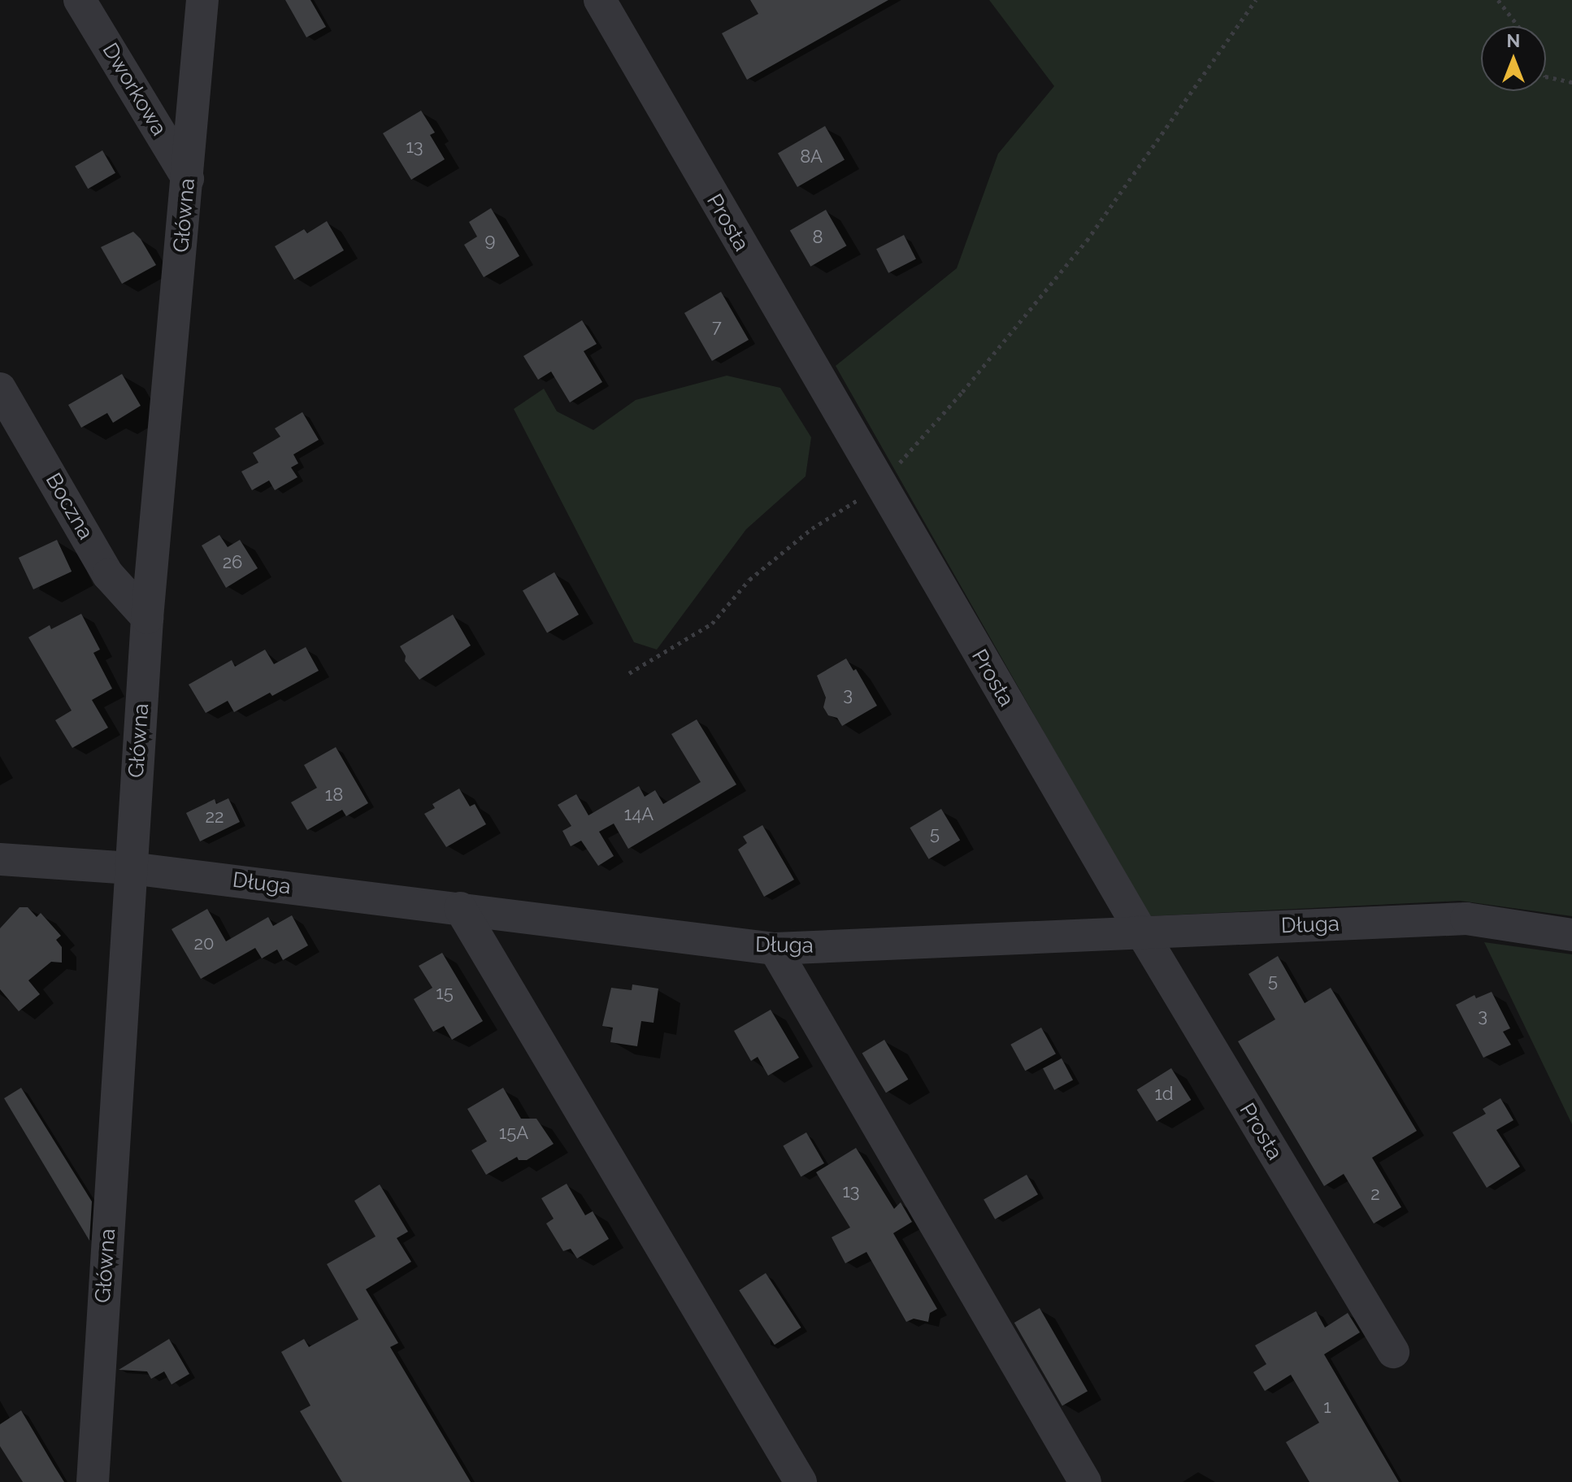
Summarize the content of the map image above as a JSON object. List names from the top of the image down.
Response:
{
  "streets": {
    "street": [
      "Dworkowa",
      "Główna",
      "Prosta",
      "Boczna",
      "Długa"
    ]
  },
  "crossings": [
    ["Dworkowa", "Główna"],
    ["Główna", "Boczna"],
    ["Główna", "Długa"],
    ["Prosta", "Długa"]
  ],
  "house_numbers": [
    "13",
    "8A",
    "8",
    "9",
    "7",
    "26",
    "3",
    "18",
    "14A",
    "22",
    "5",
    "20",
    "5",
    "15",
    "3",
    "1d",
    "15A",
    "13",
    "2",
    "1"
  ],
  "north": "top"
}
